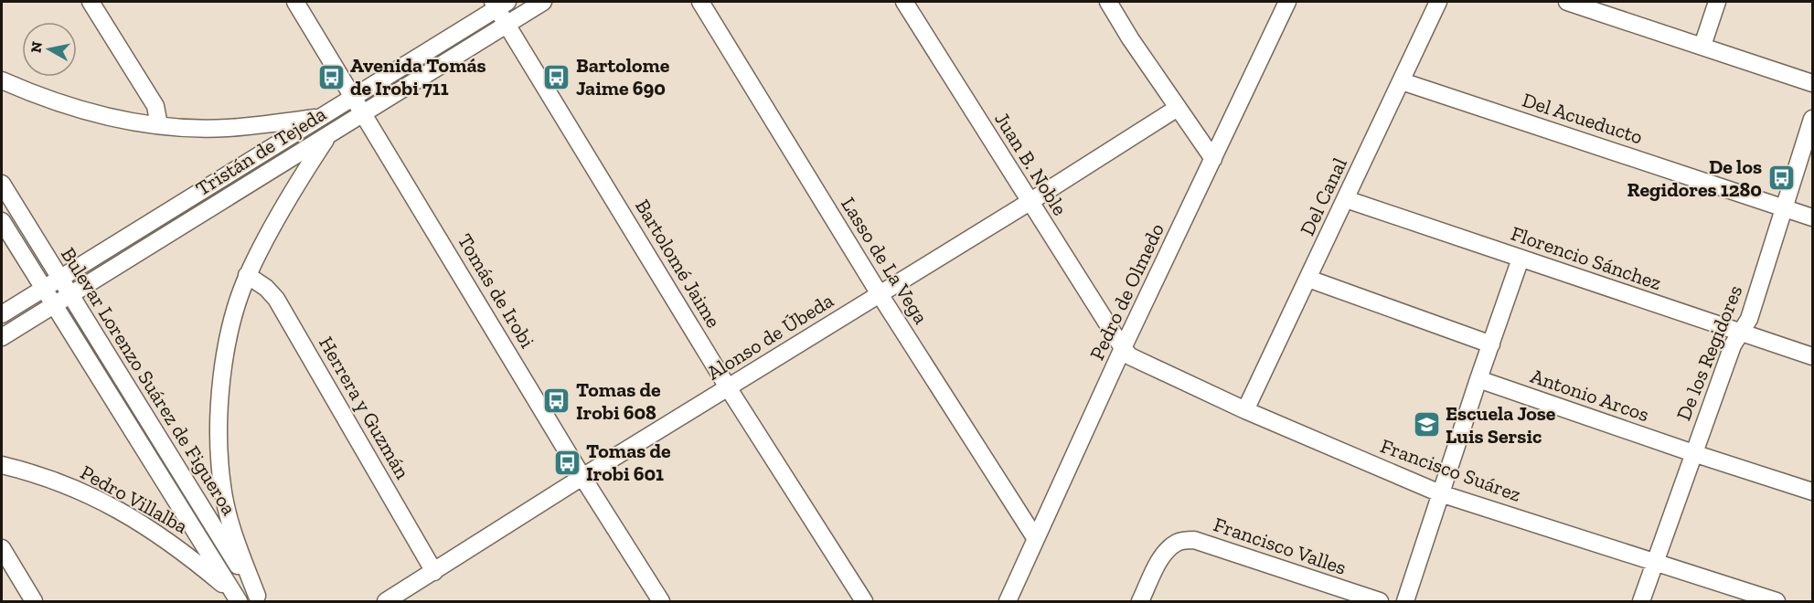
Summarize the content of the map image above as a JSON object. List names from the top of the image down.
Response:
{
  "streets": {
    "street": [
      "Del Acueducto",
      "Tristán de Tejeda",
      "Juan B. Noble",
      "Del Canal",
      "Florencio Sánchez",
      "Lasso de La Vega",
      "Bartolomé Jaime",
      "Tomás de Irobi",
      "Pedro de Olmedo",
      "Alonso de Úbeda",
      "De los Regidores",
      "Bulevar Lorenzo Suárez de Figueroa",
      "Antonio Arcos",
      "Herrera y Guzmán",
      "Francisco Suárez",
      "Pedro Villalba",
      "Francisco Valles"
    ]
  },
  "crossings": [
    ["Del Acueducto", "Del Canal"],
    ["Del Acueducto", "De los Regidores"],
    ["Tristán de Tejeda", "Bartolomé Jaime"],
    ["Tristán de Tejeda", "Tomás de Irobi"],
    ["Tristán de Tejeda", "Bulevar Lorenzo Suárez de Figueroa"],
    ["Juan B. Noble", "Pedro de Olmedo"],
    ["Juan B. Noble", "Alonso de Úbeda"],
    ["Juan B. Noble", "Francisco Suárez"],
    ["Del Canal", "Florencio Sánchez"],
    ["Del Canal", "Francisco Suárez"],
    ["Florencio Sánchez", "De los Regidores"],
    ["Lasso de La Vega", "Pedro de Olmedo"],
    ["Lasso de La Vega", "Alonso de Úbeda"],
    ["Bartolomé Jaime", "Alonso de Úbeda"],
    ["Tomás de Irobi", "Alonso de Úbeda"],
    ["Pedro de Olmedo", "Francisco Suárez"],
    ["Alonso de Úbeda", "Herrera y Guzmán"],
    ["De los Regidores", "Antonio Arcos"],
    ["De los Regidores", "Francisco Suárez"],
    ["Bulevar Lorenzo Suárez de Figueroa", "Pedro Villalba"]
  ],
  "places": {
    "bus stop": [
      "Avenida Tomás de Irobi 711",
      "Bartolome Jaime 690",
      "De los Regidores 1280",
      "Tomas de Irobi 608",
      "Tomas de Irobi 601"
    ],
    "school or university": ["Escuela Jose Luis Sersic"]
  },
  "north": "left"
}
